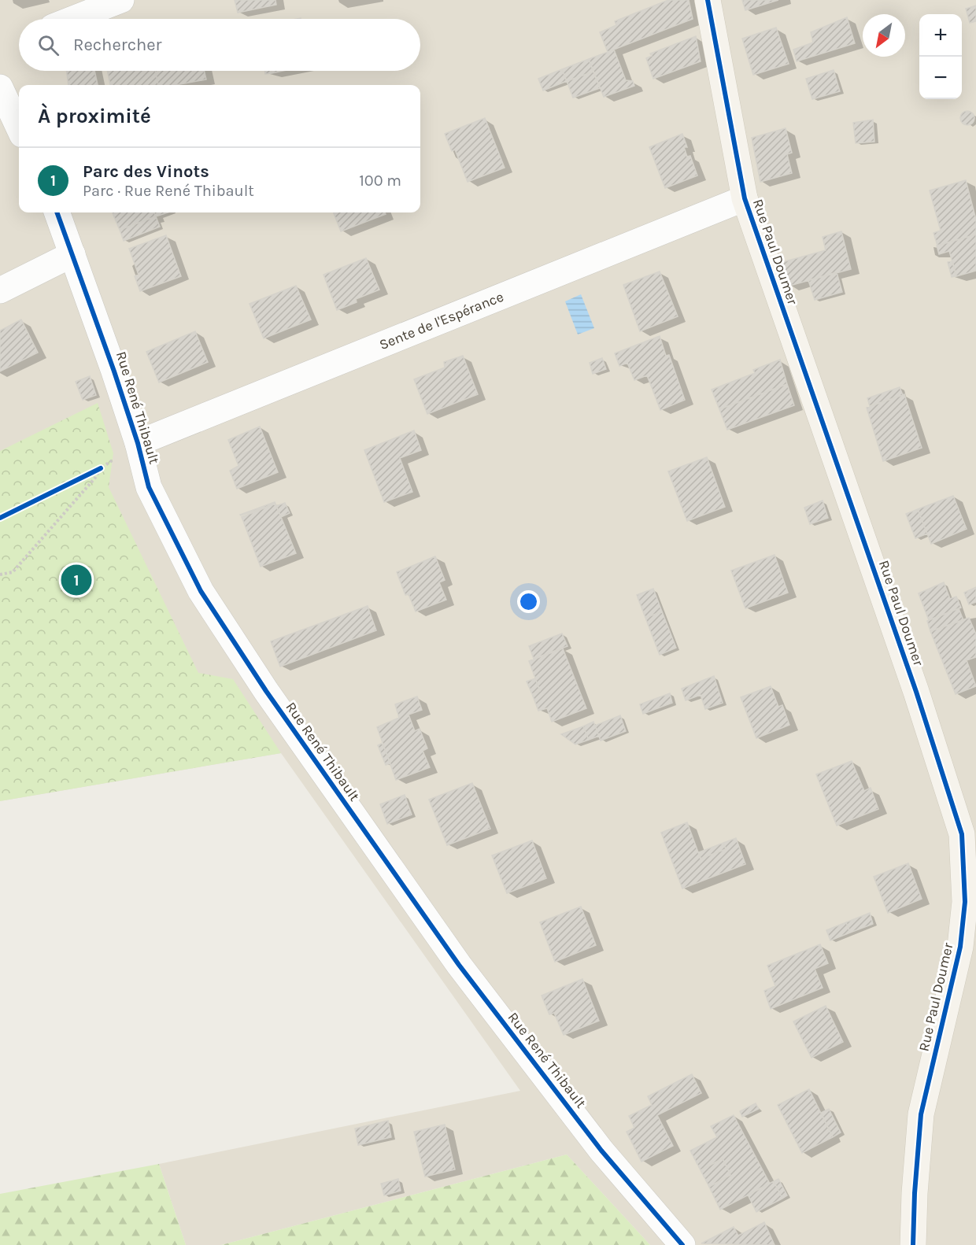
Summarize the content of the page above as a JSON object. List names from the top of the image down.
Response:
{
  "streets": {
    "street": ["Rue Paul Doumer", "Sente de l'Espérance", "Rue René Thibault"]
  },
  "crossings": [
    ["Rue Paul Doumer", "Sente de l'Espérance"],
    ["Sente de l'Espérance", "Rue René Thibault"]
  ],
  "north": "bottom left",
  "page": {
    "map_buttons": ["+", "−"],
    "search": "Rechercher",
    "heading": "À proximité",
    "list": [
      {
        "mark": "1",
        "name": "Parc des Vinots",
        "note": "Parc · Rue René Thibault",
        "value": "100 m"
      }
    ],
    "pins": "1"
  }
}
